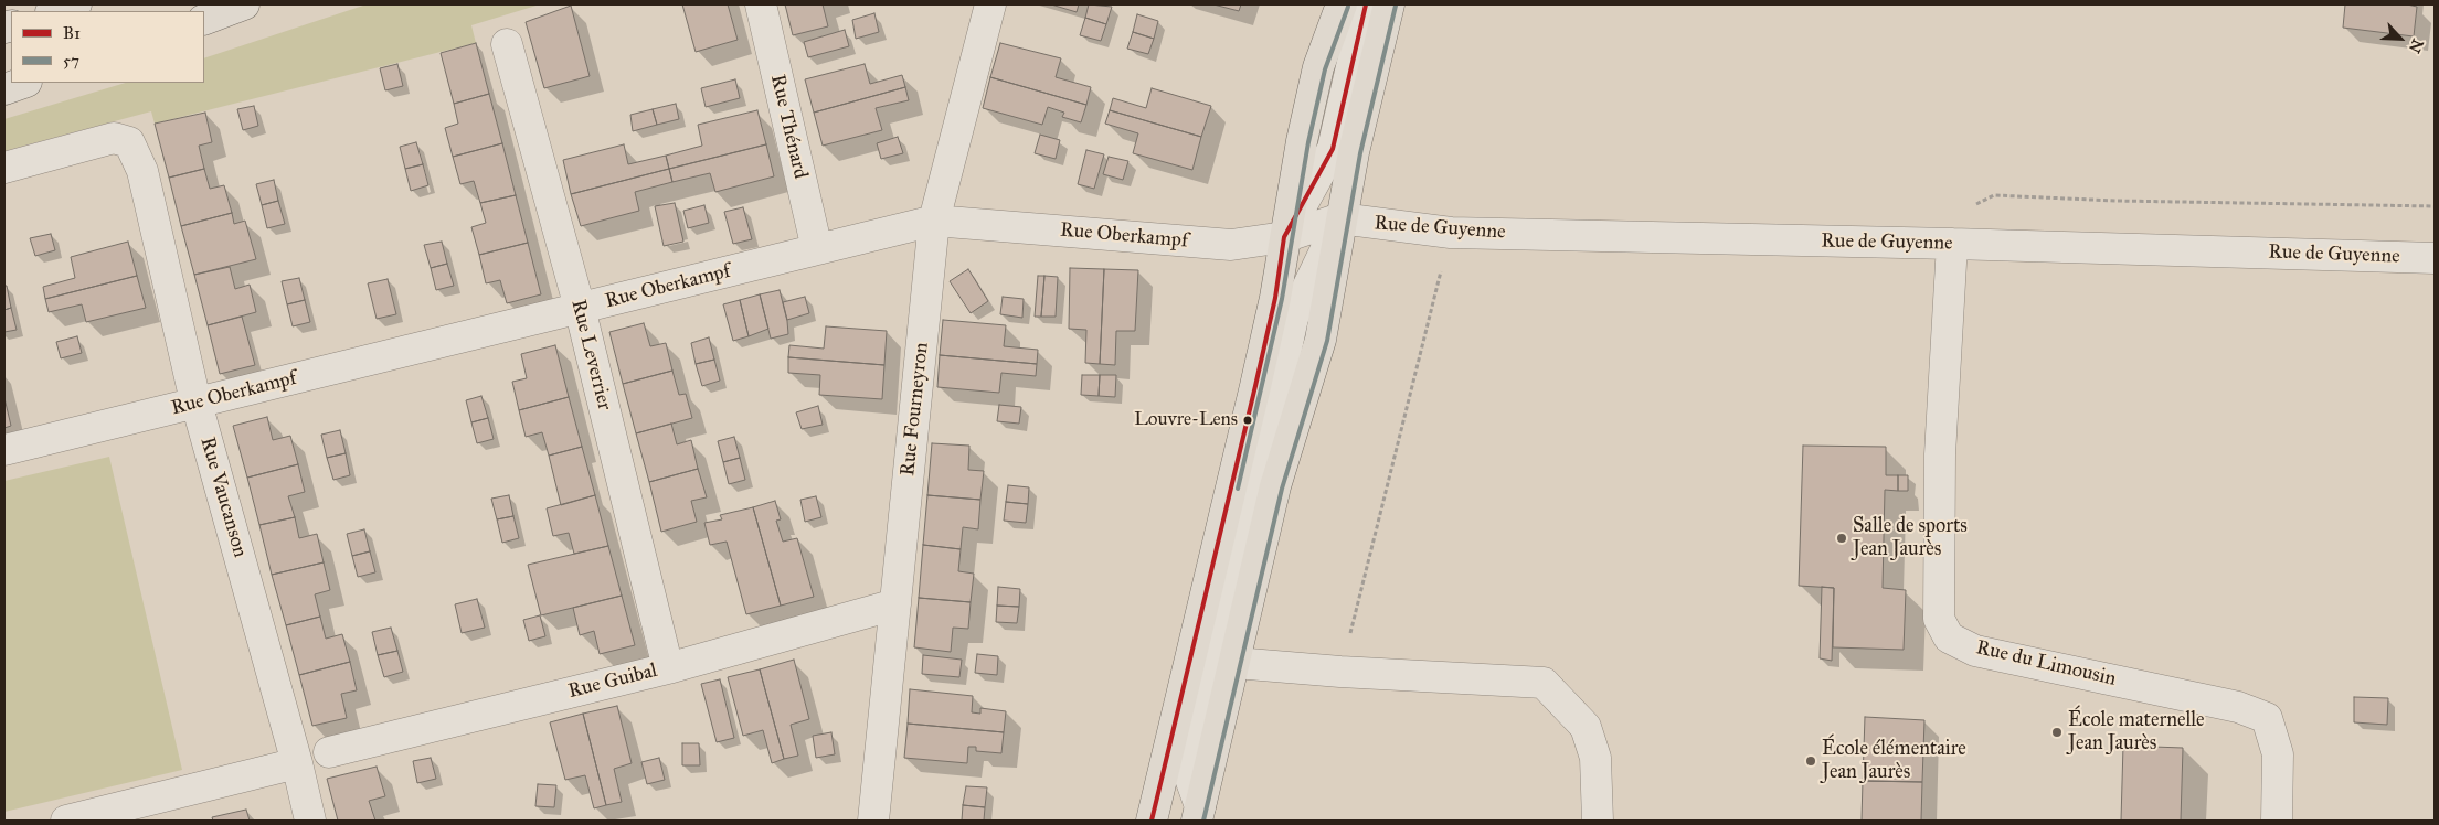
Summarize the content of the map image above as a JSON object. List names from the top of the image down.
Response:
{
  "streets": {
    "street": [
      "Rue Thénard",
      "Rue de Guyenne",
      "Rue Oberkampf",
      "Rue Leverrier",
      "Rue Fourneyron",
      "Rue Vaucanson",
      "Rue du Limousin",
      "Rue Guibal"
    ]
  },
  "crossings": [
    ["Rue Thénard", "Rue Oberkampf"],
    ["Rue de Guyenne", "Rue Oberkampf"],
    ["Rue de Guyenne", "Rue du Limousin"],
    ["Rue Oberkampf", "Rue Leverrier"],
    ["Rue Oberkampf", "Rue Fourneyron"],
    ["Rue Oberkampf", "Rue Vaucanson"],
    ["Rue Leverrier", "Rue Guibal"],
    ["Rue Fourneyron", "Rue Guibal"]
  ],
  "places": [
    "Louvre-Lens",
    "Salle de sports Jean Jaurès",
    "École maternelle Jean Jaurès",
    "École élémentaire Jean Jaurès"
  ],
  "lines": ["transit line B1", "transit line 57"],
  "legend": ["B1", "57"],
  "north": "bottom right"
}
